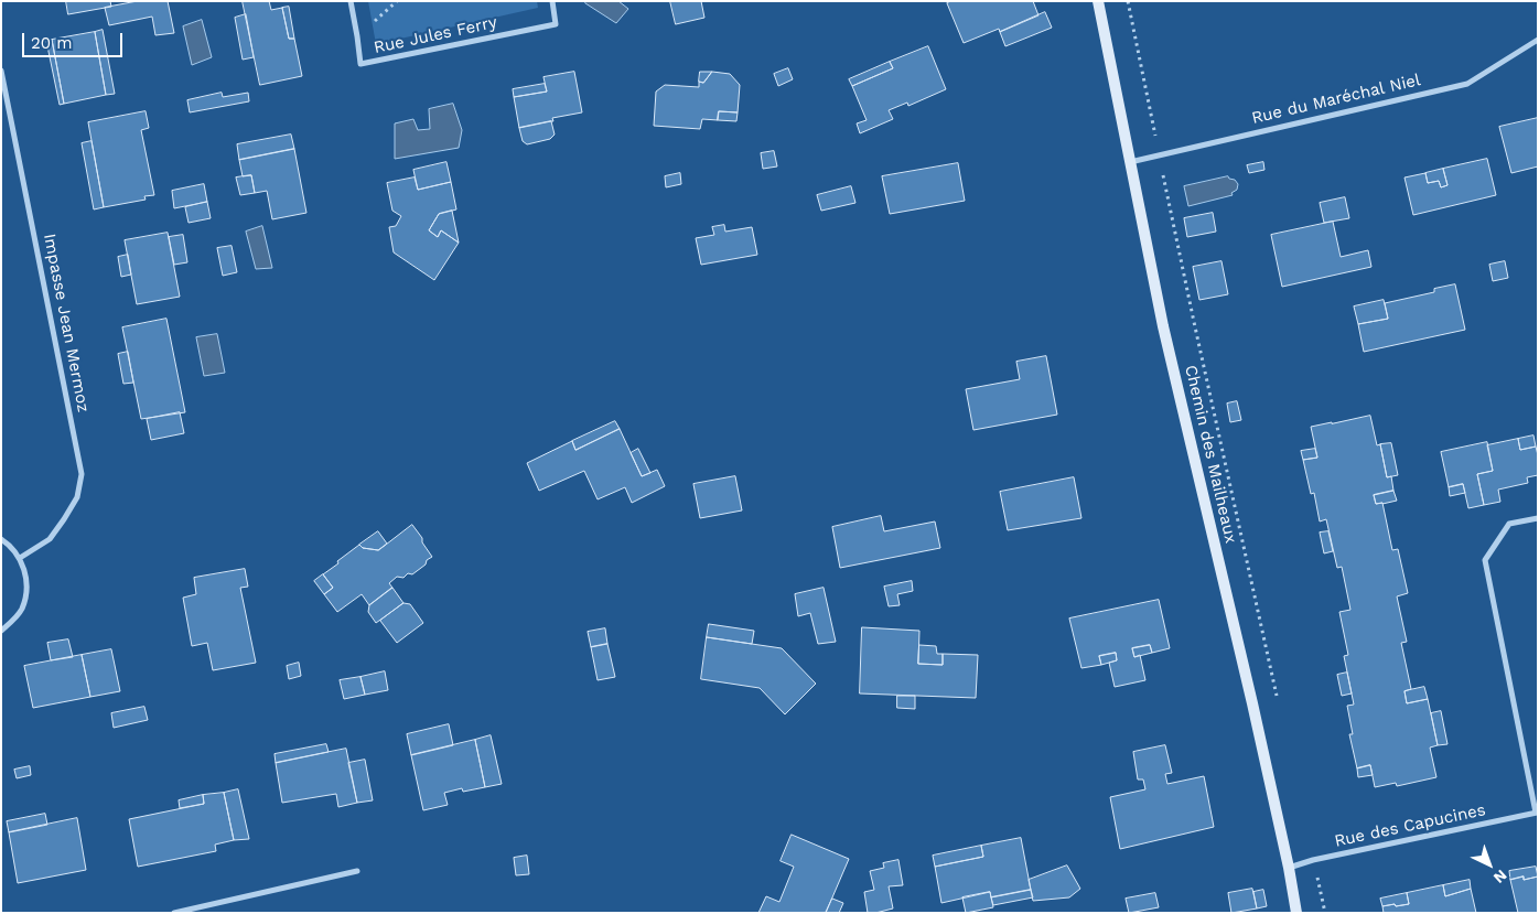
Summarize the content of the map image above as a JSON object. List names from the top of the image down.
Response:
{
  "streets": {
    "street": [
      "Rue Jules Ferry",
      "Rue du Maréchal Niel",
      "Impasse Jean Mermoz",
      "Chemin des Mailheaux",
      "Rue des Capucines"
    ]
  },
  "crossings": [
    ["Rue du Maréchal Niel", "Chemin des Mailheaux"],
    ["Chemin des Mailheaux", "Rue des Capucines"]
  ],
  "scale_bar": "20 m",
  "north": "bottom right"
}
